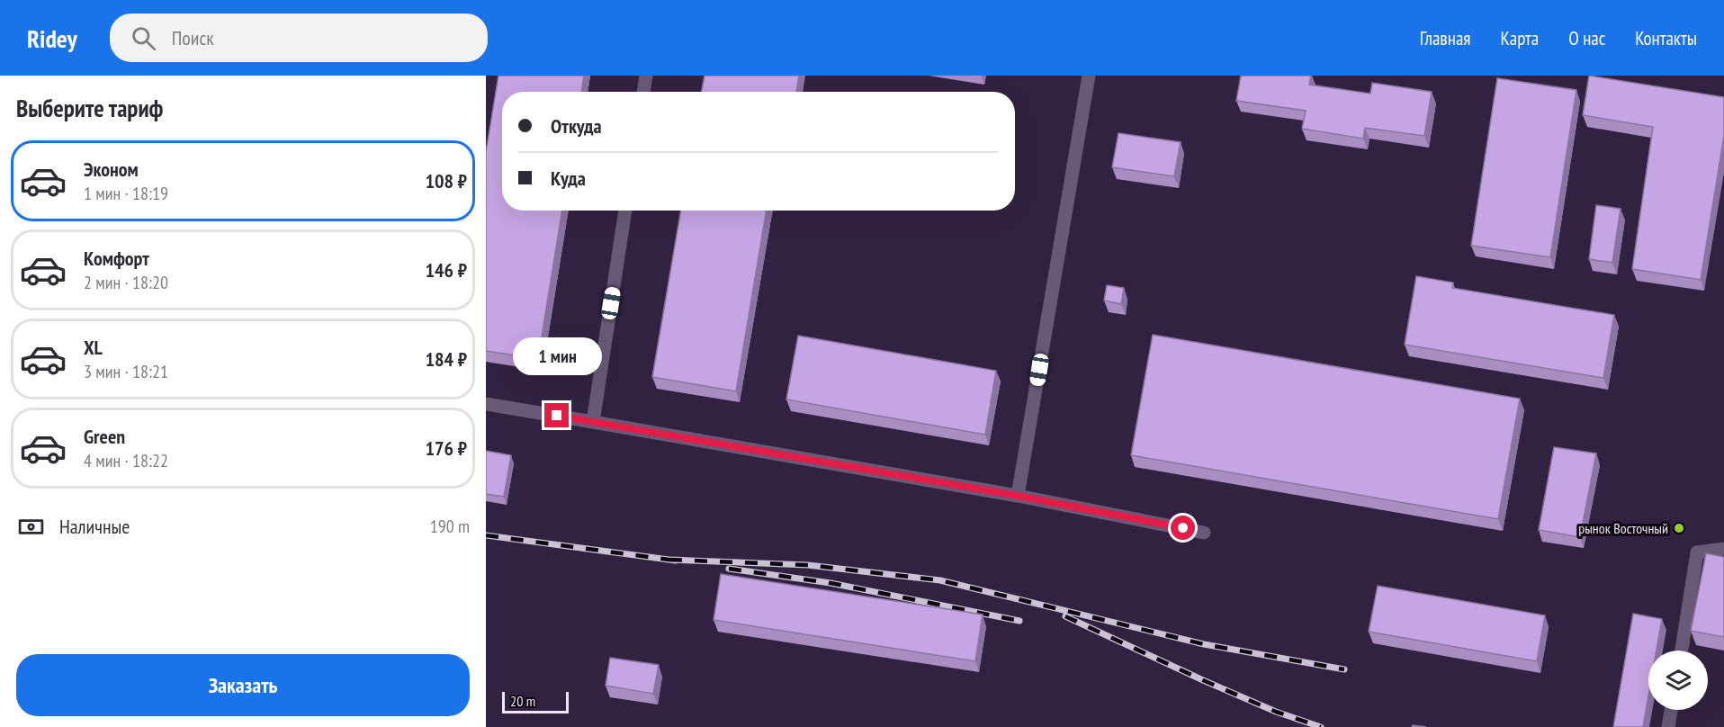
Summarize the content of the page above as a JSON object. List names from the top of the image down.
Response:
{
  "places": ["рынок Восточный"],
  "scale_bar": "20 m",
  "page": {
    "header": "Ridey",
    "search": "Поиск",
    "nav": [
      "Главная",
      "Карта",
      "О нас",
      "Контакты"
    ],
    "heading": "Выберите тариф",
    "banner": ["Откуда", "Куда"],
    "list": [
      {
        "name": "Эконом",
        "note": "1 мин · 18:19",
        "value": "108 ₽"
      },
      {
        "name": "Комфорт",
        "note": "2 мин · 18:20",
        "value": "146 ₽"
      },
      {
        "name": "XL",
        "note": "3 мин · 18:21",
        "value": "184 ₽"
      },
      {
        "name": "Green",
        "note": "4 мин · 18:22",
        "value": "176 ₽"
      }
    ],
    "bubble": "1 мин",
    "pay": ["Наличные", "190 m"],
    "buttons": "Заказать",
    "scale": "20 m"
  }
}
